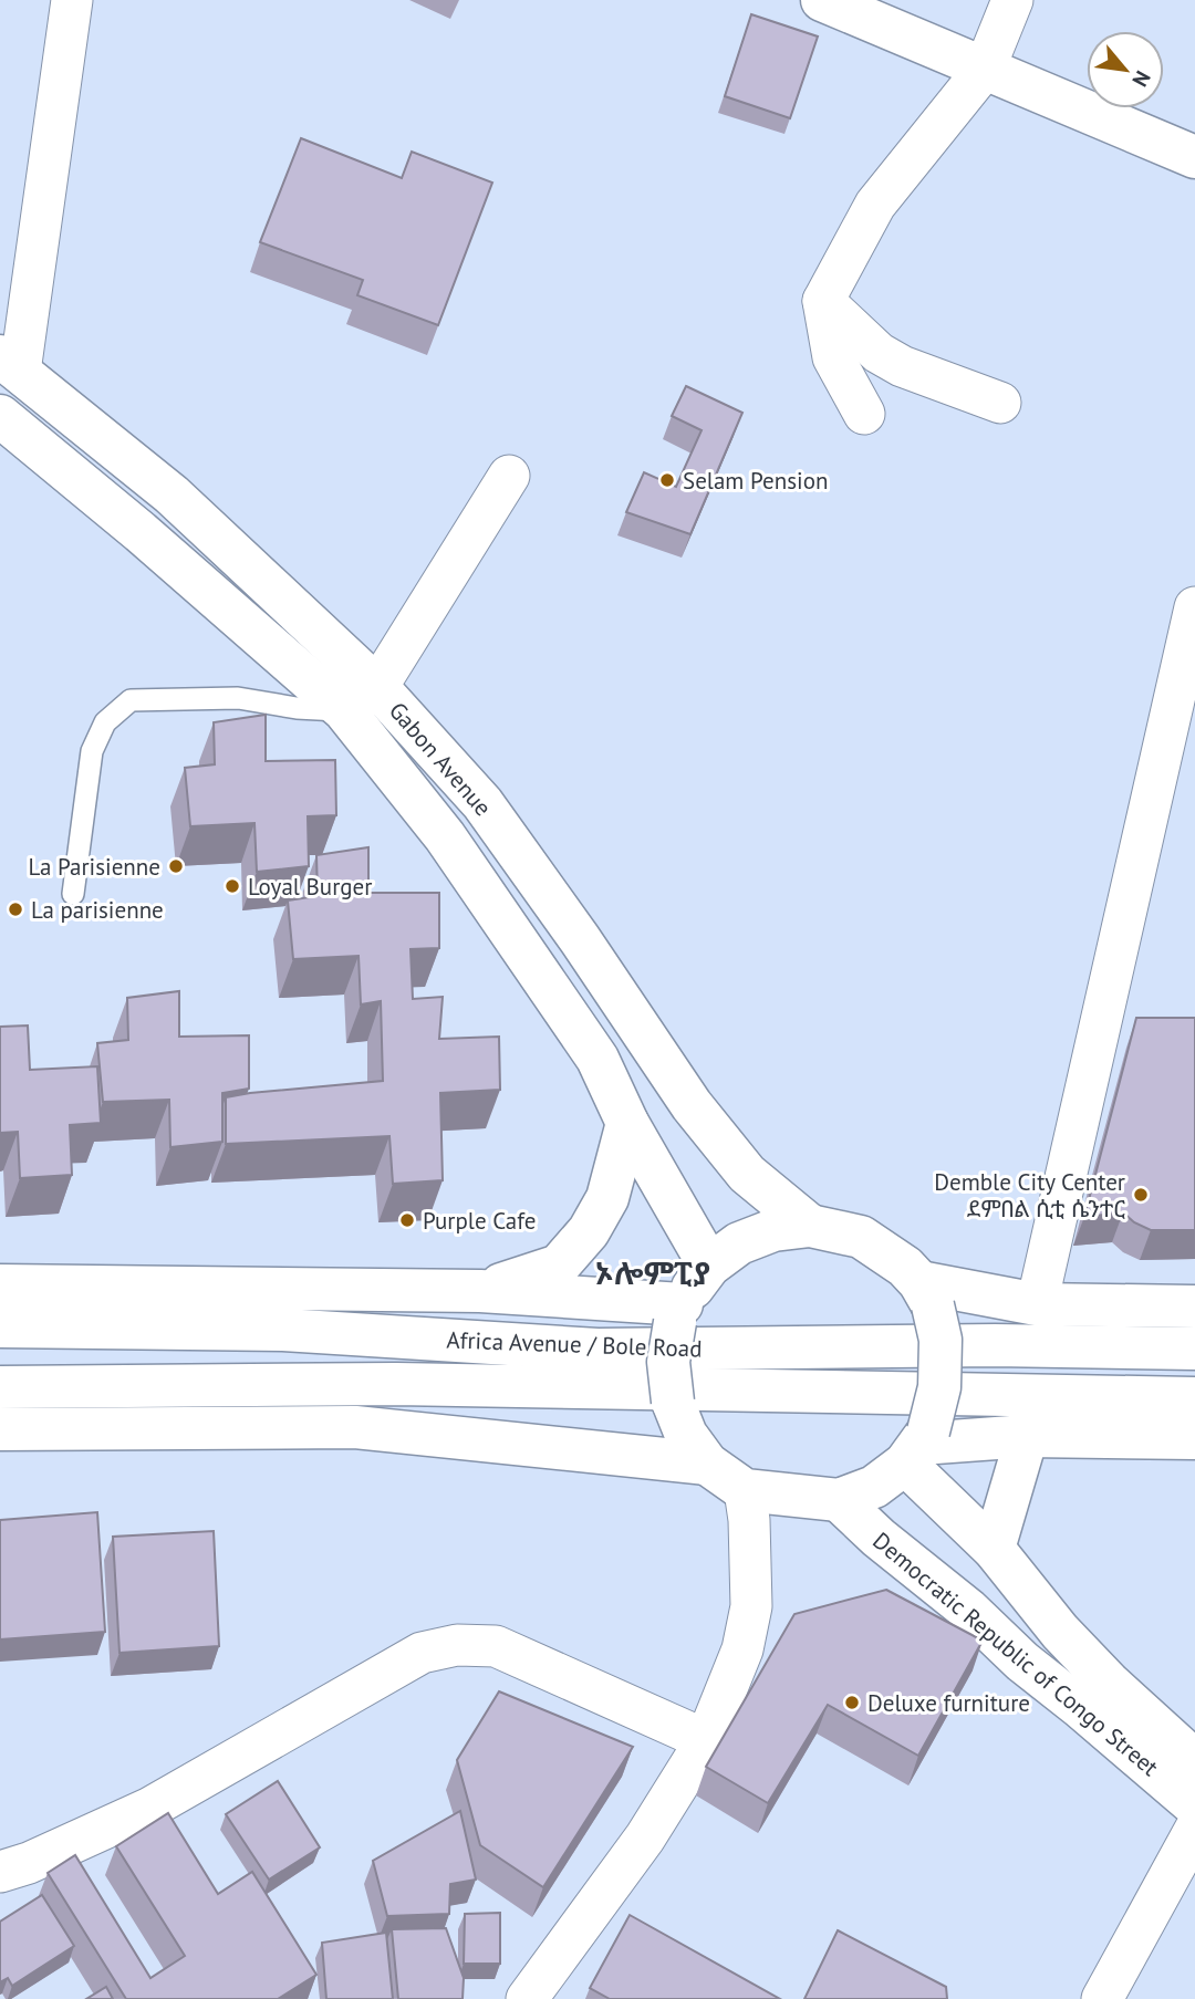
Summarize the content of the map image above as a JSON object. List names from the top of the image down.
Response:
{
  "streets": {
    "main road": ["Gabon Avenue", "Africa Avenue / Bole Road", "Democratic Republic of Congo Street"]
  },
  "crossings": [
    ["Gabon Avenue", "Democratic Republic of Congo Street"]
  ],
  "districts": ["ኦሎምፒያ"],
  "places": [
    "Selam Pension",
    "La Parisienne",
    "Loyal Burger",
    "La parisienne",
    "Demble City Center ደምበል ሲቲ ሴንተር",
    "Purple Cafe",
    "Deluxe furniture"
  ],
  "north": "bottom right"
}
